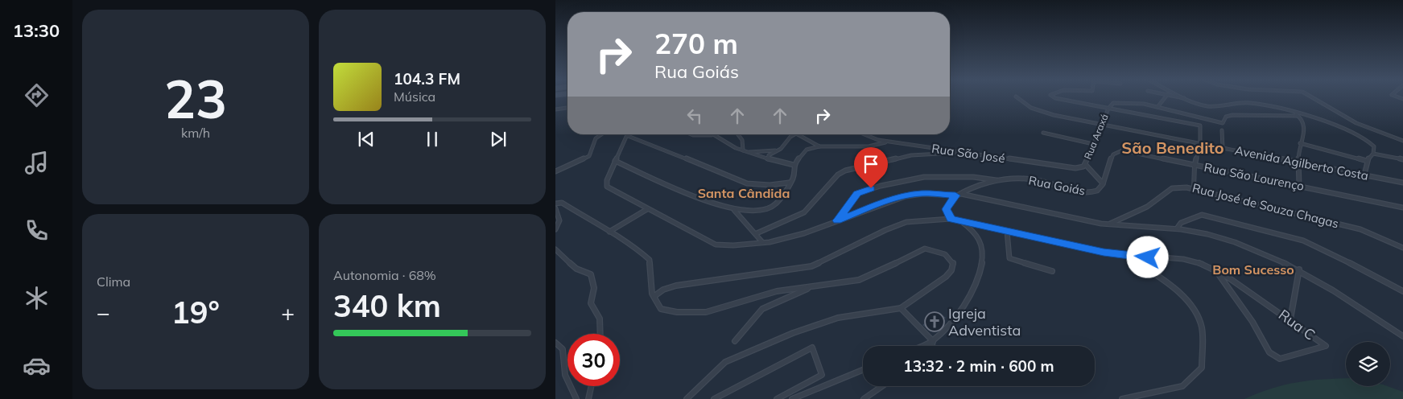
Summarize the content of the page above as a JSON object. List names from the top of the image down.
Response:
{
  "streets": {
    "street": [
      "Rua Araxá",
      "Rua São José",
      "Avenida Agilberto Costa",
      "Rua São Lourenço",
      "Rua Goiás",
      "Rua José de Souza Chagas",
      "Rua C"
    ]
  },
  "crossings": [
    ["Rua Araxá", "Rua São José"],
    ["Rua Araxá", "Avenida Agilberto Costa"],
    ["Rua Araxá", "Rua Goiás"],
    ["Rua São José", "Rua Goiás"],
    ["Rua São Lourenço", "Rua Goiás"]
  ],
  "districts": ["São Benedito", "Santa Cândida", "Bom Sucesso"],
  "places": {
    "church": ["Igreja Adventista"]
  },
  "page": {
    "tabs": "13:30",
    "tile": [
      ["23", "km/h"],
      "Clima",
      ["Autonomia · 68%", "340 km"]
    ],
    "turn": ["270 m", "Rua Goiás"],
    "song": ["104.3 FM", "Música"],
    "heat": ["−", "19°", "+"],
    "limit": "30",
    "trip": "13:32 · 2 min · 600 m"
  }
}
